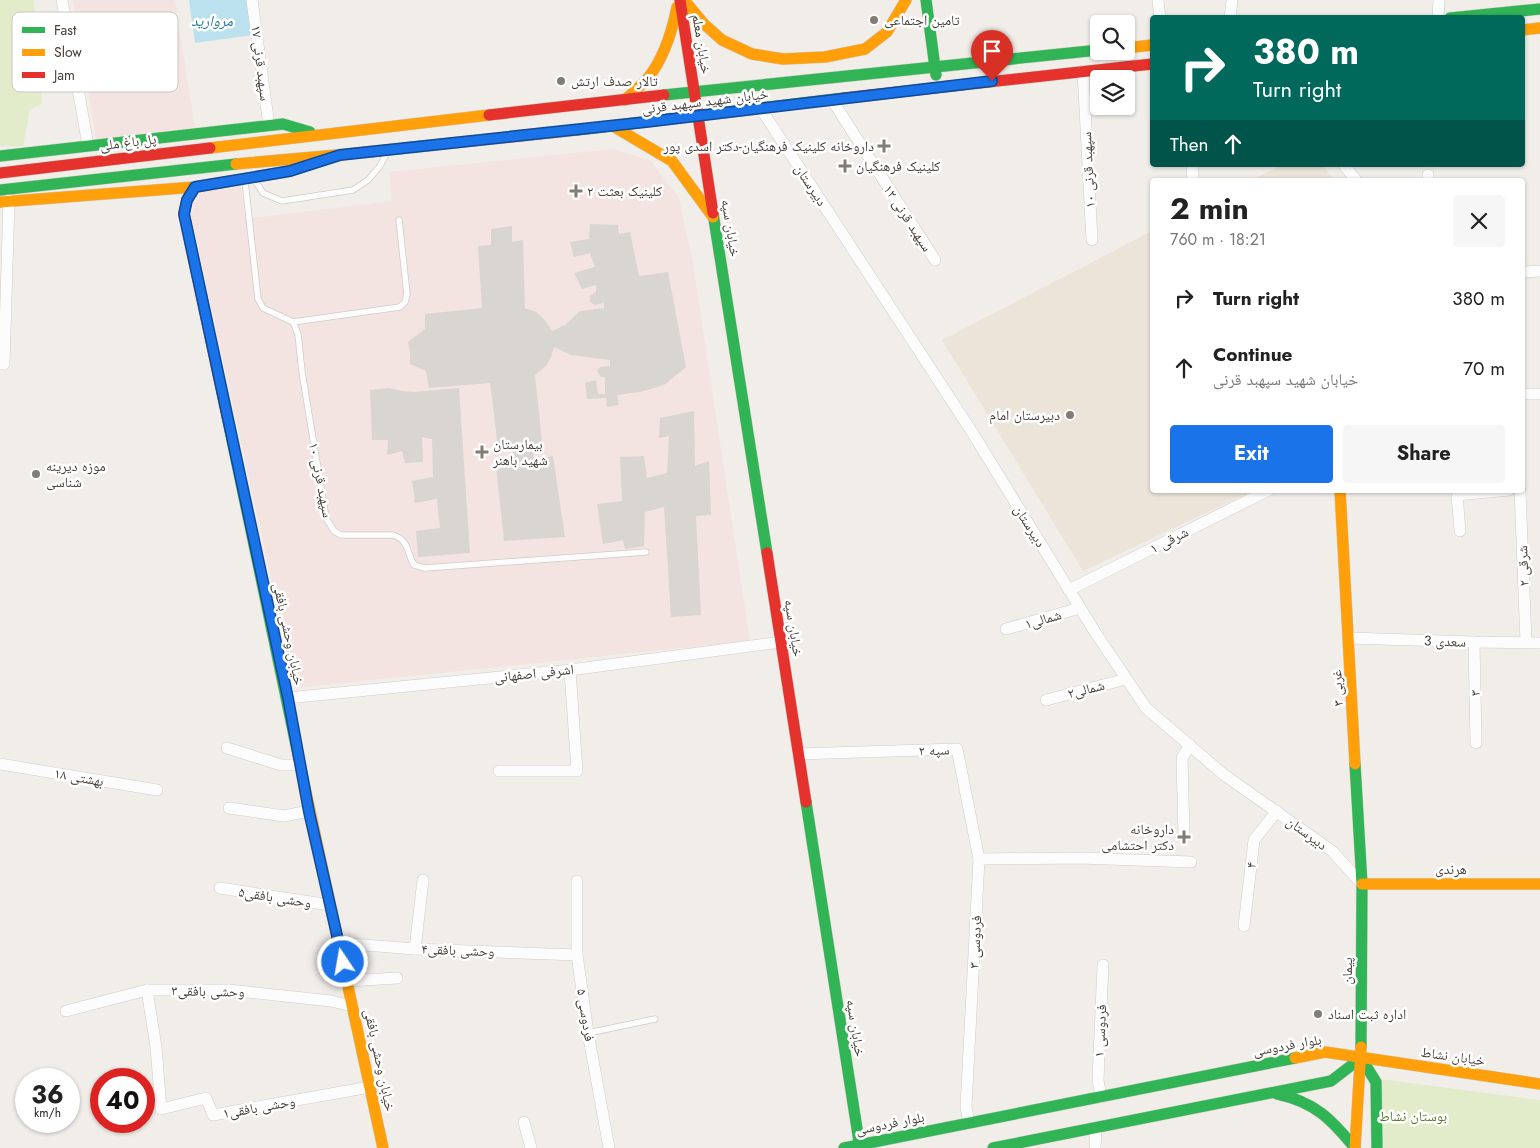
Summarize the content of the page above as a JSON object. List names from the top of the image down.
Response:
{
  "streets": {
    "main road": [
      "خیابان معلم",
      "خیابان شهید سپهبد قرنی",
      "پل باغ ملی",
      "خیابان سپه",
      "خیابان وحشی بافقی",
      "۳ غربی",
      "هرندی",
      "پیمان",
      "بلوار فردوسی",
      "خیابان نشاط"
    ],
    "street": [
      "سپهبد قرنی ۱۷",
      "سپهبد قرنی ۱۰",
      "دبیرستان",
      "سپهبد قرنی ۱۲",
      "شرقی ۱",
      "شرقی ۲",
      "شمالی۱",
      "سعدی 3",
      "اشرفی اصفهانی",
      "شمالی۲",
      "۳",
      "سپه ۲",
      "بهشتی ۱۸",
      "۴",
      "وحشی بافقی۵",
      "فردوسی ۳",
      "وحشی بافقی۴",
      "وحشی بافقی۳",
      "فردوسی ۵",
      "فردوسی ۱",
      "وحشی بافقی۱"
    ]
  },
  "crossings": [
    ["خیابان معلم", "خیابان شهید سپهبد قرنی"],
    ["خیابان معلم", "خیابان سپه"],
    ["خیابان شهید سپهبد قرنی", "پل باغ ملی"],
    ["خیابان شهید سپهبد قرنی", "سپهبد قرنی ۱۰"],
    ["خیابان شهید سپهبد قرنی", "دبیرستان"],
    ["خیابان شهید سپهبد قرنی", "سپهبد قرنی ۱۲"],
    ["خیابان شهید سپهبد قرنی", "خیابان سپه"],
    ["دبیرستان", "شرقی ۱"],
    ["دبیرستان", "شمالی۱"],
    ["دبیرستان", "۳ غربی"],
    ["دبیرستان", "شمالی۲"],
    ["دبیرستان", "۴"],
    ["دبیرستان", "هرندی"],
    ["دبیرستان", "پیمان"],
    ["خیابان سپه", "اشرفی اصفهانی"],
    ["خیابان سپه", "سپه ۲"],
    ["خیابان سپه", "بلوار فردوسی"],
    ["شرقی ۲", "سعدی 3"],
    ["خیابان وحشی بافقی", "اشرفی اصفهانی"],
    ["خیابان وحشی بافقی", "وحشی بافقی۵"],
    ["خیابان وحشی بافقی", "وحشی بافقی۴"],
    ["خیابان وحشی بافقی", "وحشی بافقی۳"],
    ["خیابان وحشی بافقی", "وحشی بافقی۱"],
    ["سعدی 3", "۳ غربی"],
    ["سعدی 3", "۳"],
    ["۳ غربی", "هرندی"],
    ["۳ غربی", "پیمان"],
    ["سپه ۲", "فردوسی ۳"],
    ["هرندی", "پیمان"],
    ["فردوسی ۳", "بلوار فردوسی"],
    ["وحشی بافقی۴", "فردوسی ۵"],
    ["پیمان", "بلوار فردوسی"],
    ["پیمان", "خیابان نشاط"],
    ["وحشی بافقی۳", "وحشی بافقی۱"],
    ["فردوسی ۱", "بلوار فردوسی"],
    ["بلوار فردوسی", "خیابان نشاط"]
  ],
  "water": ["مروارید"],
  "parks": ["بوستان نشاط"],
  "places": {
    "other": [
      "تامین اجتماعی",
      "تالار صدف ارتش",
      "دبیرستان امام",
      "موزه دیرینه شناسی",
      "اداره ثبت اسناد"
    ],
    "health": [
      "داروخانه کلینیک فرهنگیان-دکتر اسدی پور",
      "کلینیک فرهنگیان",
      "کلینیک بعثت ۲",
      "بیمارستان شهید باهنر",
      "داروخانه دکتر احتشامی"
    ]
  },
  "legend": ["Fast", "Slow", "Jam"],
  "page": {
    "turn": ["380 m", "Turn right"],
    "then": "Then",
    "heading": ["2 min", "760 m · 18:21"],
    "list": [
      {
        "name": "Turn right",
        "value": "380 m"
      },
      {
        "name": "Continue",
        "note": "خیابان شهید سپهبد قرنی",
        "value": "70 m"
      }
    ],
    "buttons": ["Exit", "Share"],
    "speed": "36 km/h",
    "limit": "40"
  }
}
